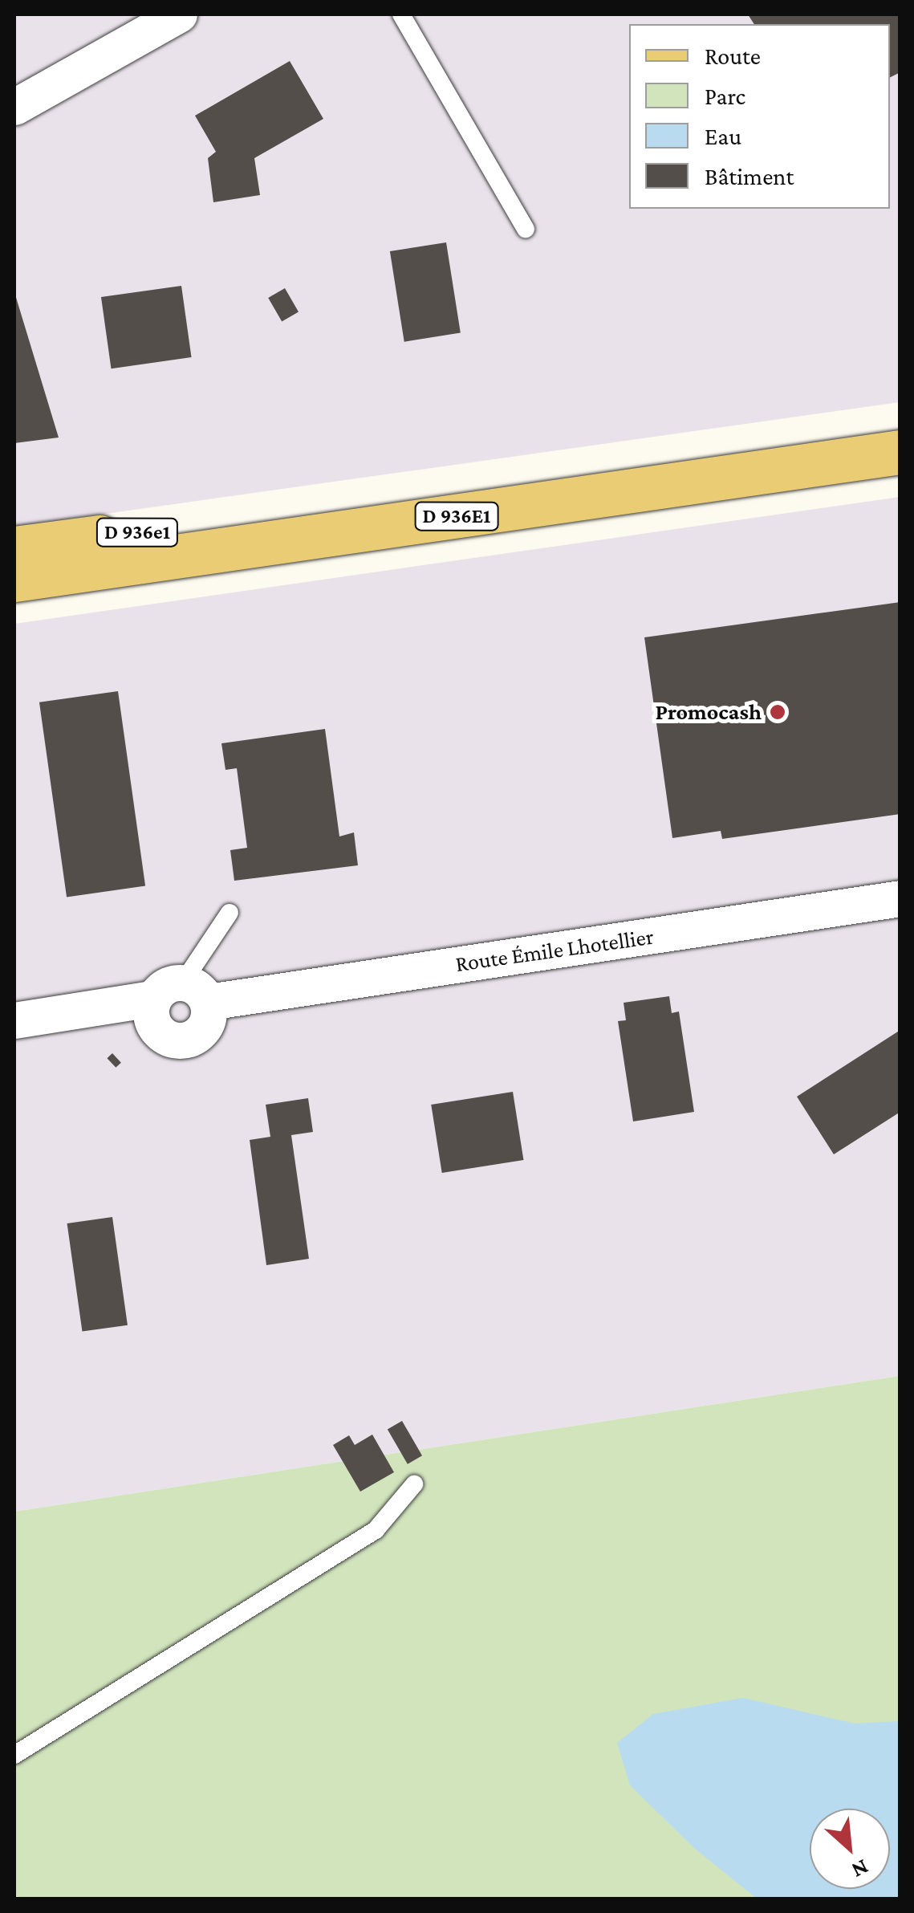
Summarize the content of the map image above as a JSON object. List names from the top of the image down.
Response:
{
  "streets": {
    "main road": ["D 936E1", "D 936e1"],
    "street": ["Route Émile Lhotellier"]
  },
  "crossings": [
    ["D 936E1", "D 936e1"]
  ],
  "places": ["Promocash"],
  "legend": [
    "Route",
    "Parc",
    "Eau",
    "Bâtiment"
  ],
  "north": "bottom right"
}
